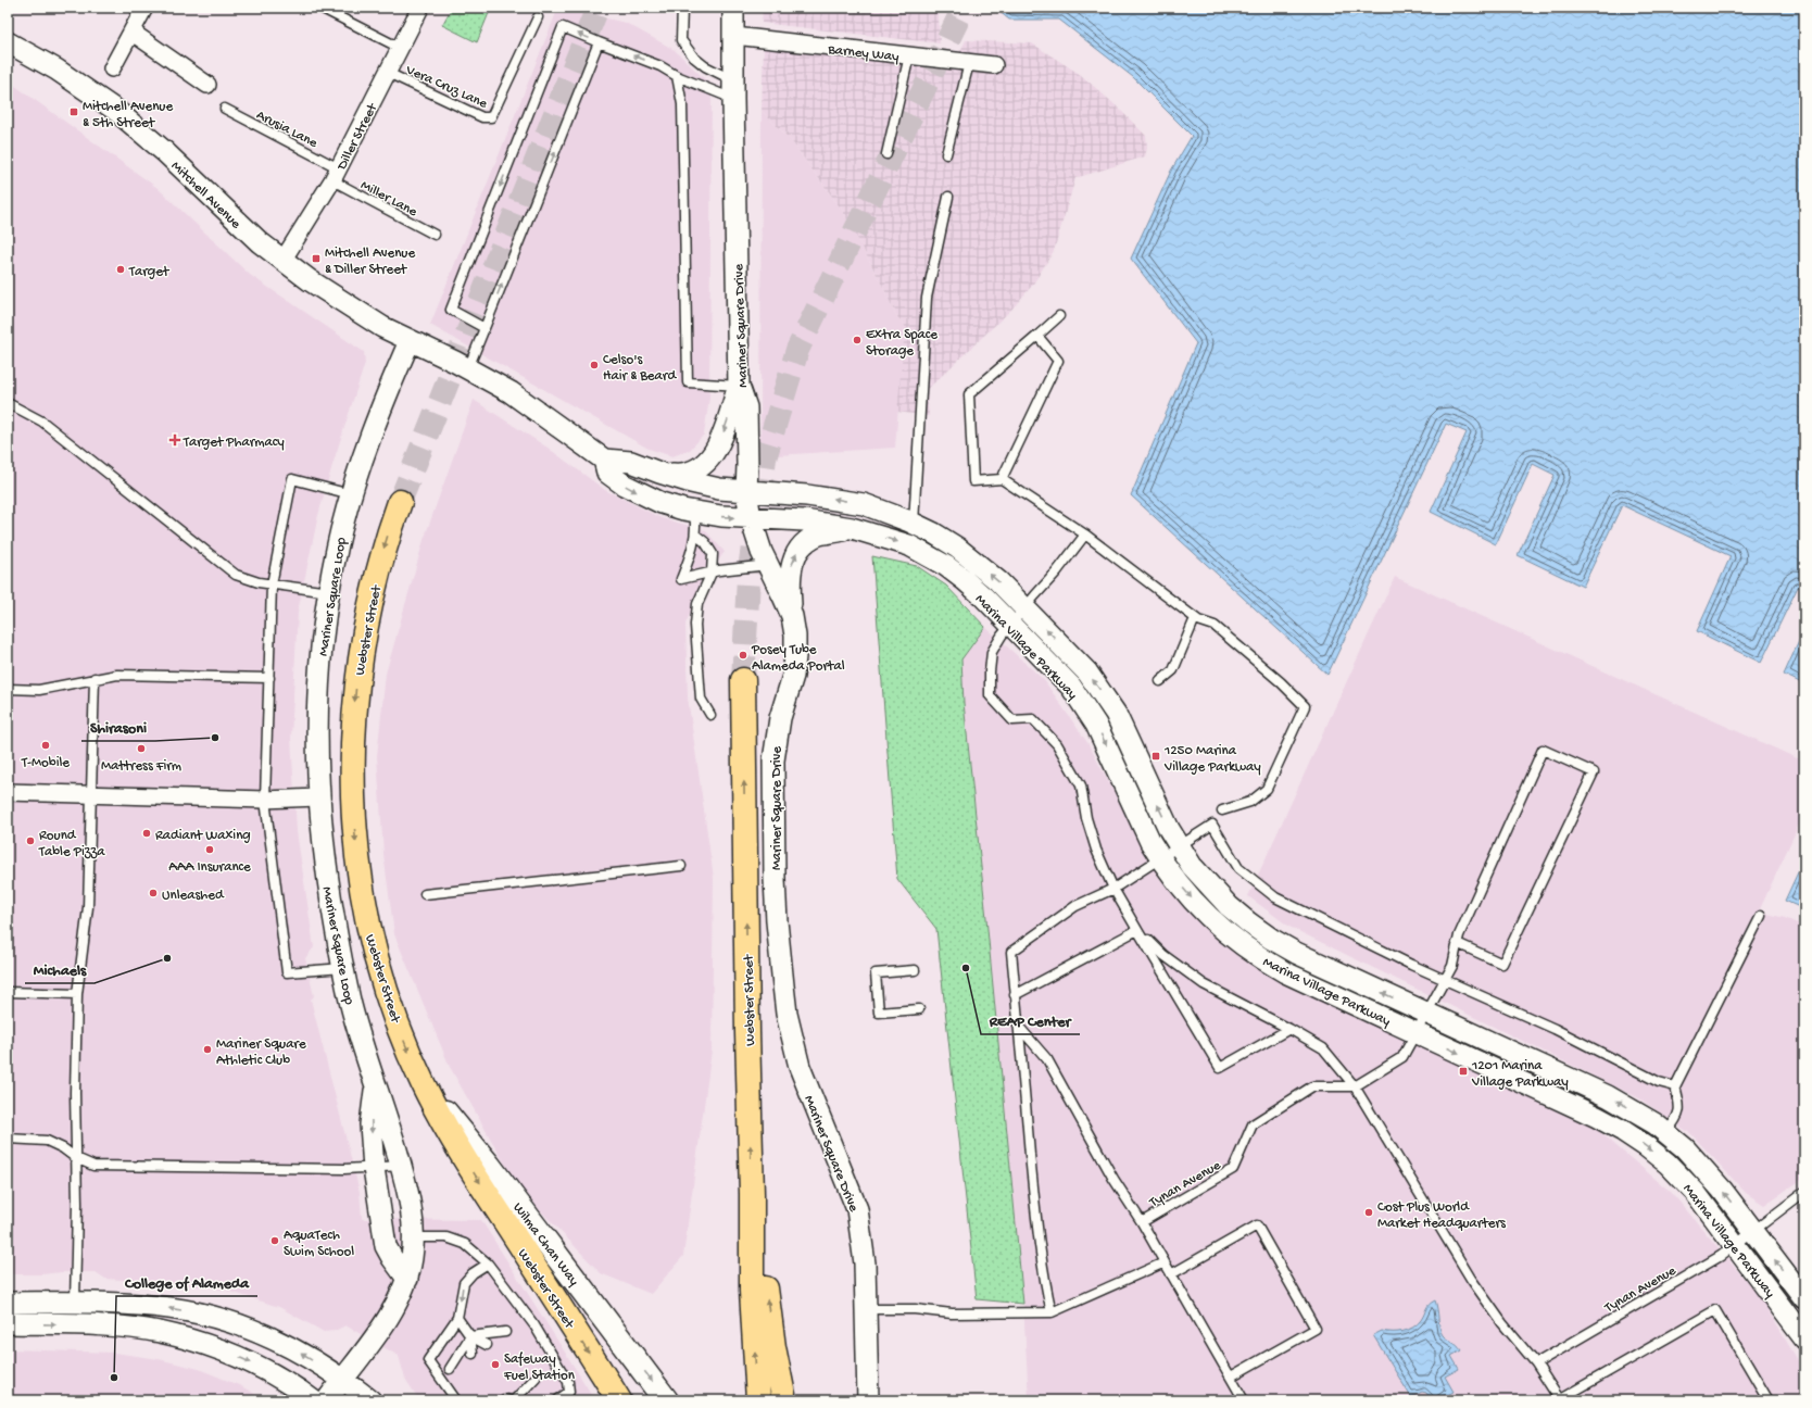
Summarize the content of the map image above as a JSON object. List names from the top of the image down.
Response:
{
  "streets": {
    "main road": ["Webster Street", "Wilma Chan Way"],
    "street": [
      "Barney Way",
      "Diller Street",
      "Mitchell Avenue",
      "Mariner Square Drive",
      "Mariner Square Loop",
      "Marina Village Parkway"
    ],
    "lane": [
      "Vera Cruz Lane",
      "Arusia Lane",
      "Miller Lane",
      "Tynan Avenue"
    ]
  },
  "crossings": [
    ["Barney Way", "Mariner Square Drive"],
    ["Vera Cruz Lane", "Diller Street"],
    ["Arusia Lane", "Diller Street"],
    ["Arusia Lane", "Miller Lane"],
    ["Diller Street", "Mitchell Avenue"],
    ["Diller Street", "Miller Lane"],
    ["Mitchell Avenue", "Mariner Square Loop"],
    ["Mariner Square Drive", "Marina Village Parkway"],
    ["Webster Street", "Wilma Chan Way"],
    ["Marina Village Parkway", "Tynan Avenue"]
  ],
  "one_way": ["Wilma Chan Way"],
  "places": {
    "transit": [
      "Mitchell Avenue & 5th Street",
      "Mitchell Avenue & Diller Street",
      "1250 Marina Village Parkway",
      "1201 Marina Village Parkway"
    ],
    "other": [
      "Target",
      "Extra Space Storage",
      "Celso's Hair & Beard",
      "Posey Tube Alameda Portal",
      "Shirasoni",
      "T-Mobile",
      "Mattress Firm",
      "Radiant Waxing",
      "Round Table Pizza",
      "AAA Insurance",
      "Unleashed",
      "Michaels",
      "REAP Center",
      "Mariner Square Athletic Club",
      "Cost Plus World Market Headquarters",
      "AquaTech Swim School",
      "Safeway Fuel Station",
      "College of Alameda"
    ],
    "health": ["Target Pharmacy"]
  }
}
